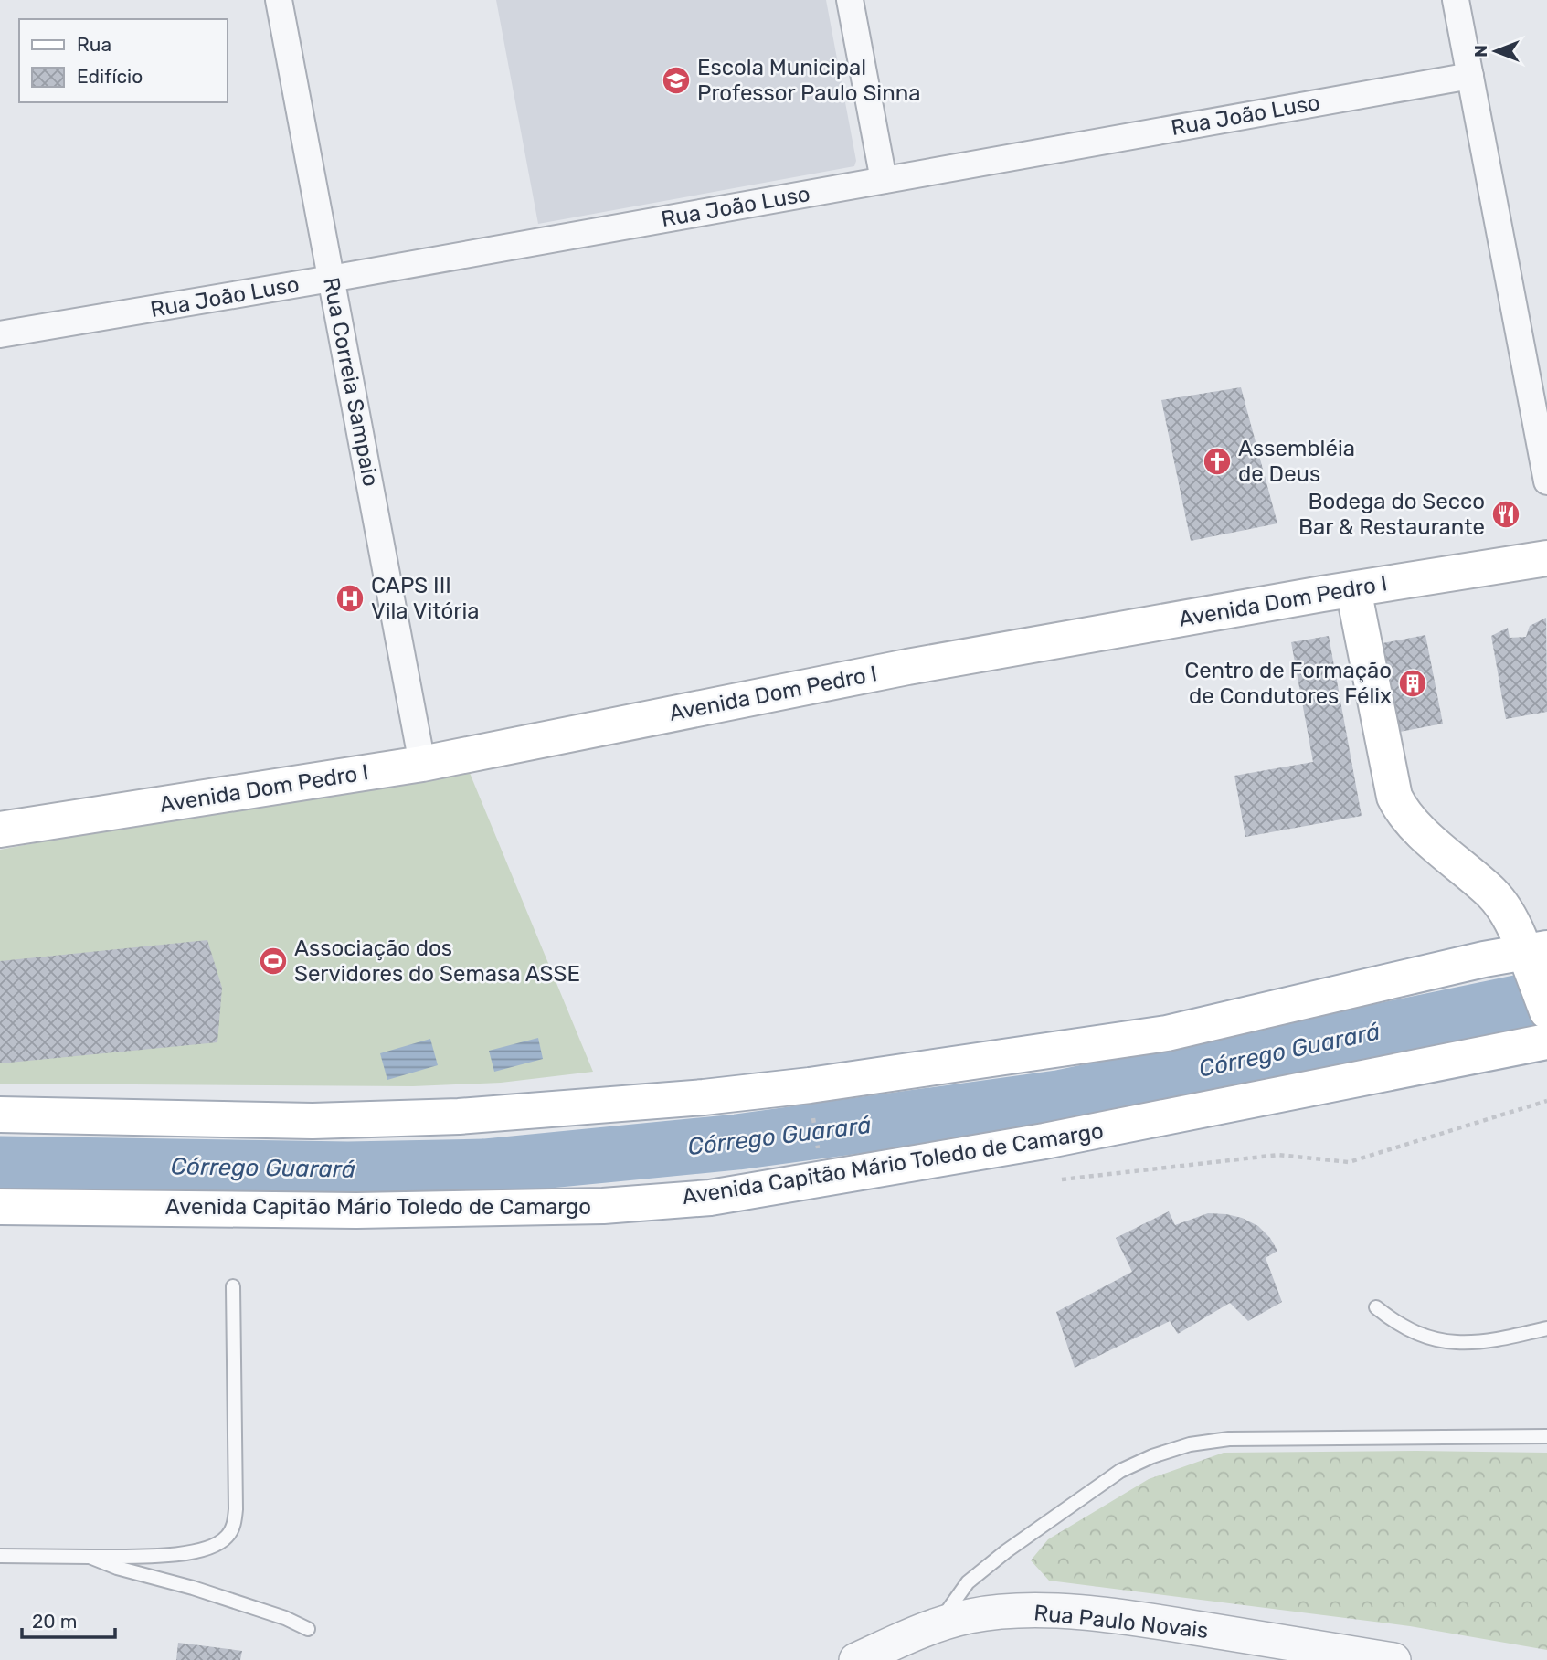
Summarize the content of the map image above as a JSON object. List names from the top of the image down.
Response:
{
  "streets": {
    "main road": ["Avenida Dom Pedro I", "Avenida Capitão Mário Toledo de Camargo"],
    "street": ["Rua João Luso", "Rua Correia Sampaio", "Rua Paulo Novais"]
  },
  "crossings": [
    ["Rua João Luso", "Rua Correia Sampaio"],
    ["Rua Correia Sampaio", "Avenida Dom Pedro I"]
  ],
  "water": ["Córrego Guarará"],
  "places": {
    "school or university": ["Escola Municipal Professor Paulo Sinna"],
    "church": ["Assembléia de Deus"],
    "restaurant": ["Bodega do Secco Bar & Restaurante"],
    "hospital": ["CAPS III Vila Vitória"],
    "building": ["Centro de Formação de Condutores Félix"],
    "sports": ["Associação dos Servidores do Semasa ASSE"]
  },
  "legend": ["Rua", "Edifício"],
  "scale_bar": "20 m",
  "north": "left"
}
